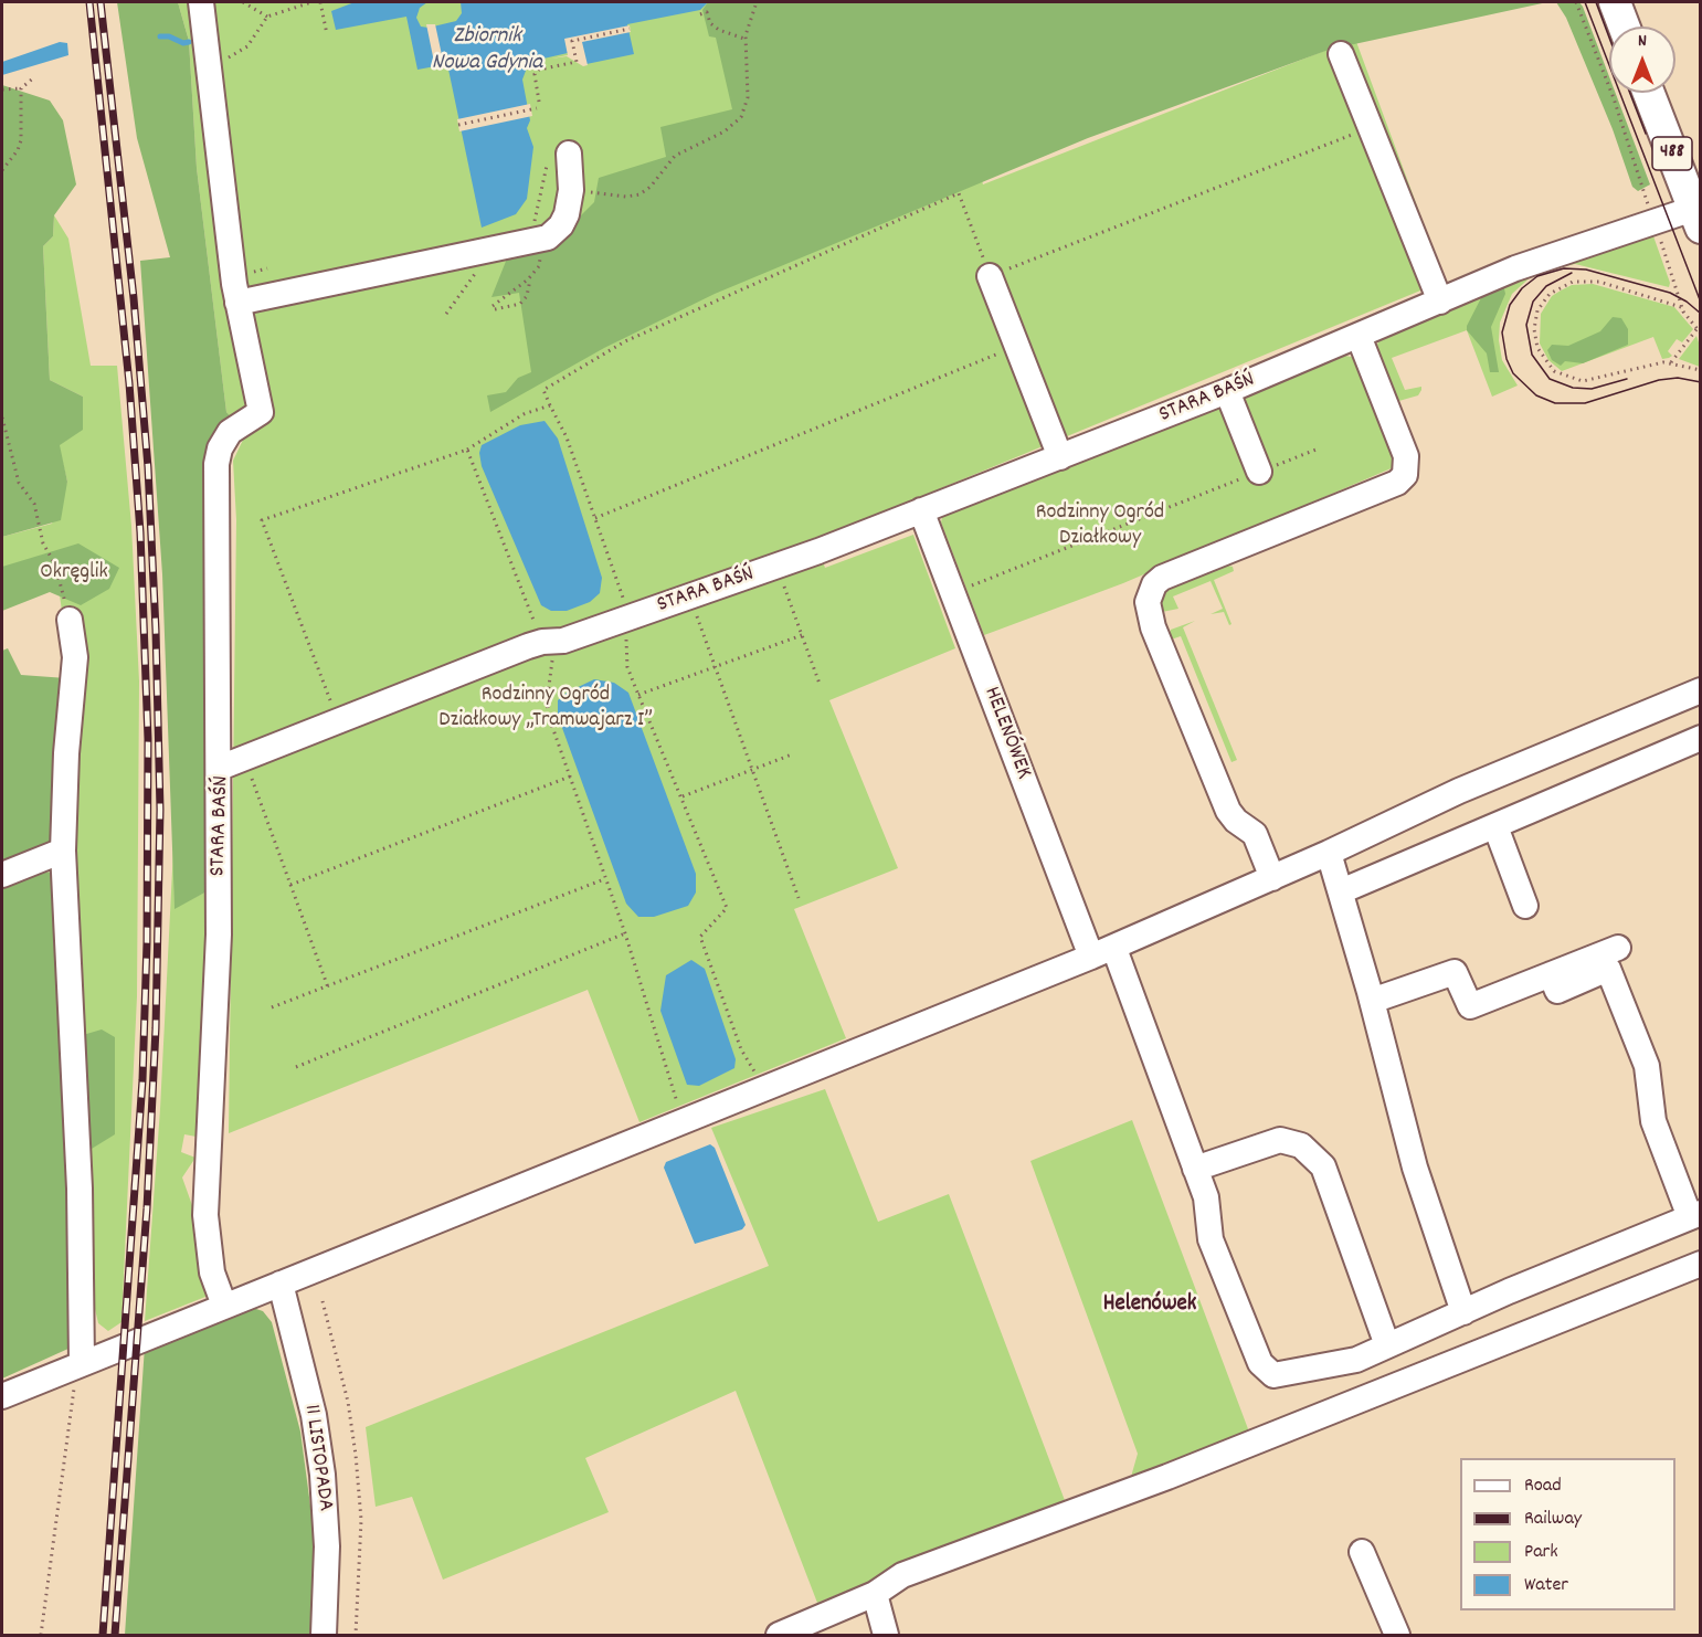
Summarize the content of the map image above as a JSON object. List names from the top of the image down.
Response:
{
  "streets": {
    "main road": ["488"],
    "street": ["STARA BAŚŃ", "HELENÓWEK", "11 LISTOPADA"]
  },
  "crossings": [
    ["488", "STARA BAŚŃ"],
    ["STARA BAŚŃ", "HELENÓWEK"]
  ],
  "districts": ["Helenówek"],
  "water": ["Zbiornik Nowa Gdynia"],
  "parks": ["Rodzinny Ogród Działkowy", "Okręglik", "Rodzinny Ogród Działkowy „Tramwajarz I”"],
  "legend": [
    "Road",
    "Railway",
    "Park",
    "Water"
  ],
  "north": "top"
}
